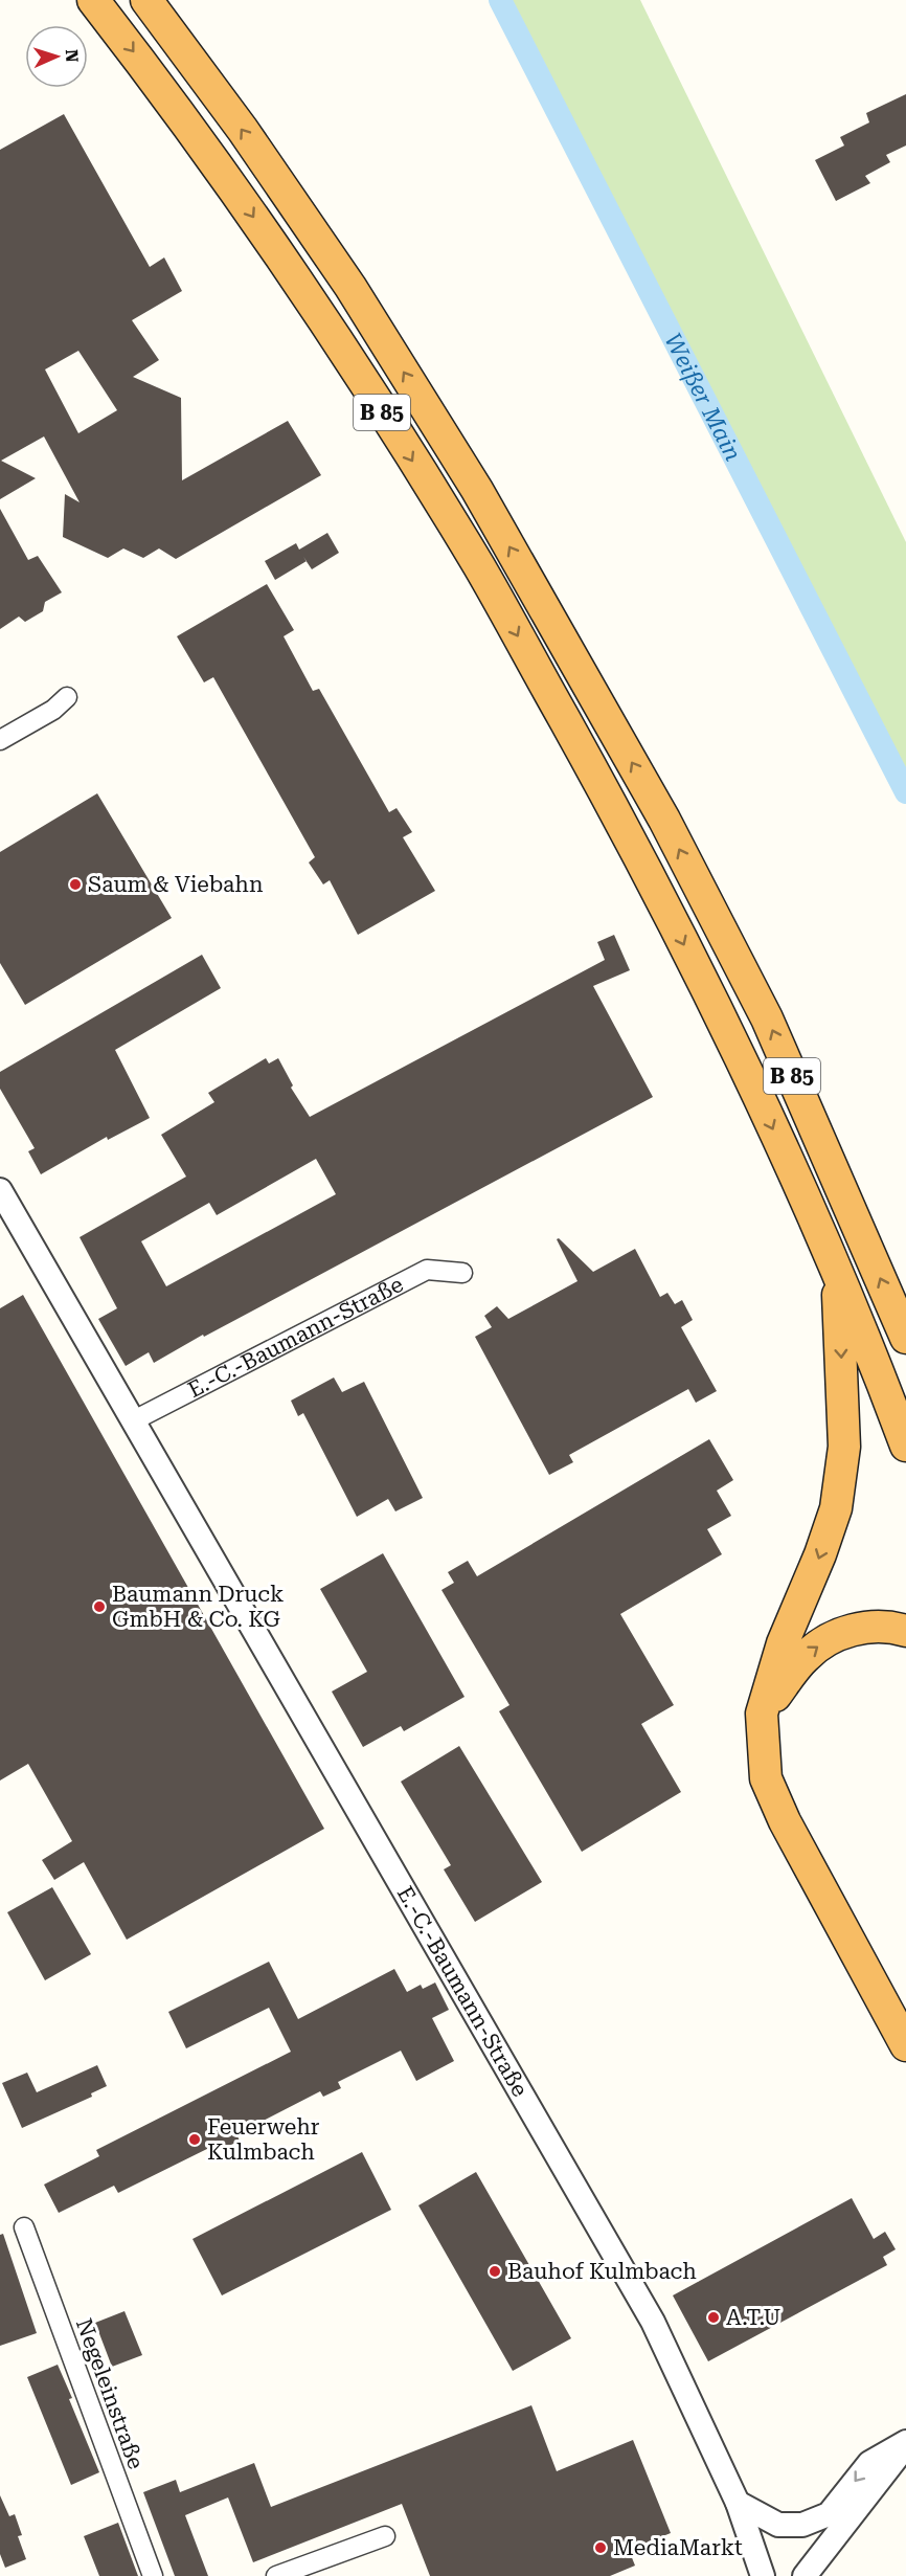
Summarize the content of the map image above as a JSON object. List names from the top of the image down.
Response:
{
  "streets": {
    "highway": ["B 85"],
    "street": ["E.-C.-Baumann-Straße", "Negeleinstraße"]
  },
  "water": ["Weißer Main"],
  "places": [
    "Saum & Viebahn",
    "Baumann Druck GmbH & Co. KG",
    "Feuerwehr Kulmbach",
    "Bauhof Kulmbach",
    "A.T.U",
    "MediaMarkt"
  ],
  "north": "right"
}
